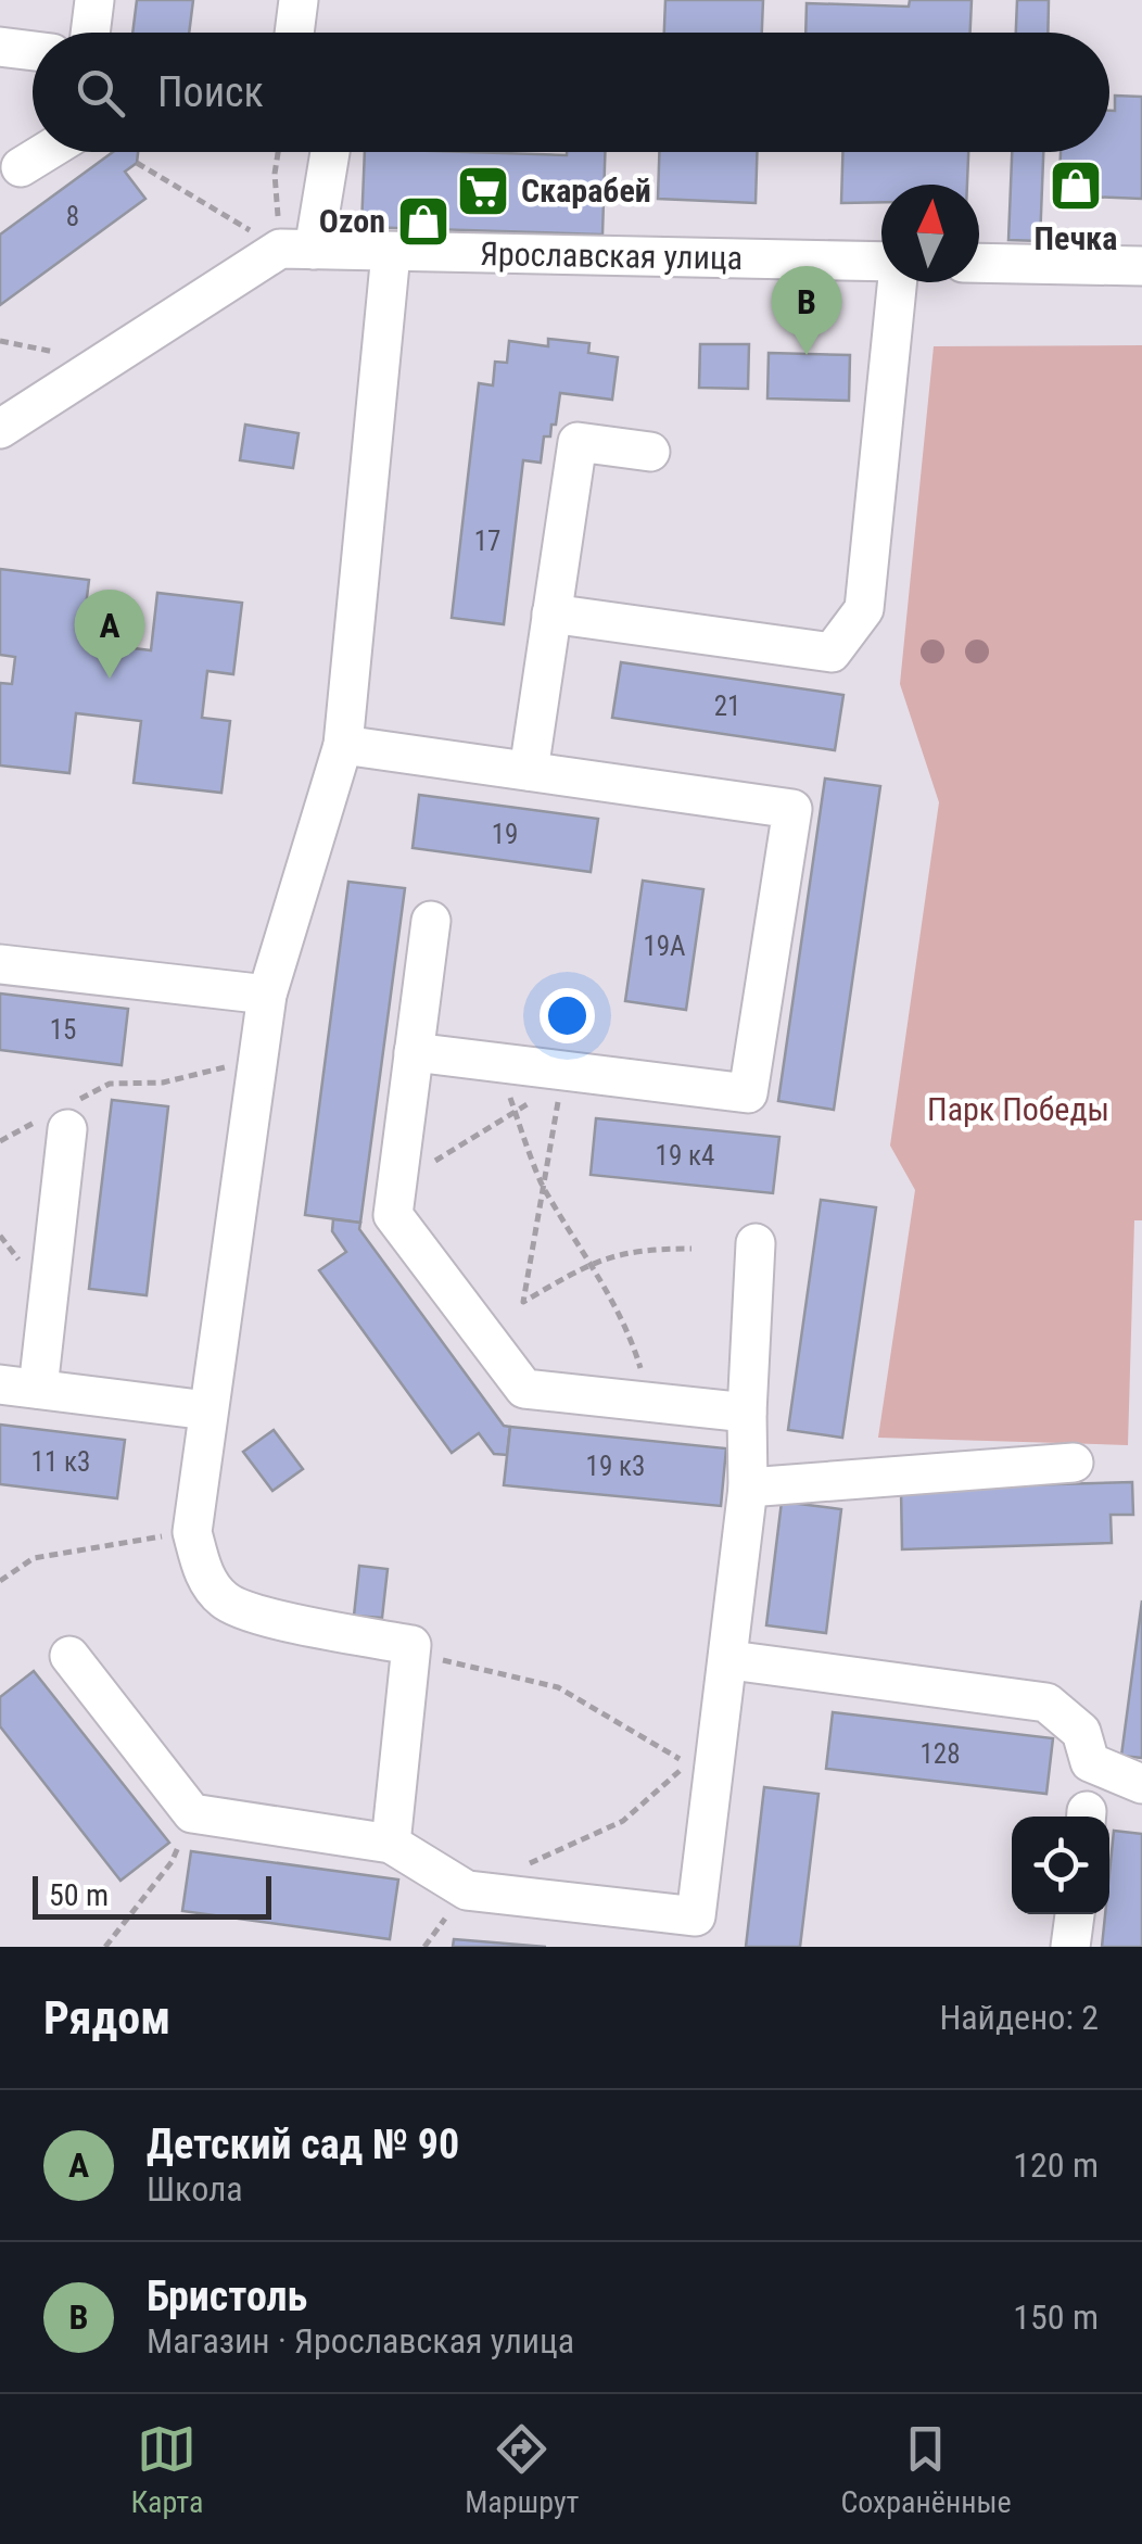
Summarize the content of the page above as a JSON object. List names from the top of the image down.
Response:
{
  "streets": {
    "street": ["Ярославская улица"]
  },
  "parks": ["Парк Победы"],
  "places": {
    "shop": ["Печка", "Ozon"],
    "supermarket": ["Скарабей"]
  },
  "house_numbers": [
    "8",
    "17",
    "21",
    "19",
    "19А",
    "15",
    "19 к4",
    "11 к3",
    "19 к3",
    "128"
  ],
  "scale_bar": "50 m",
  "north": "top",
  "page": {
    "search": "Поиск",
    "pins": ["B", "A"],
    "scale": "50 m",
    "heading": ["Рядом", "Найдено: 2"],
    "list": [
      {
        "mark": "A",
        "name": "Детский сад № 90",
        "note": "Школа",
        "value": "120 m"
      },
      {
        "mark": "B",
        "name": "Бристоль",
        "note": "Магазин · Ярославская улица",
        "value": "150 m"
      }
    ],
    "nav": ["Карта", "Маршрут", "Сохранённые"]
  }
}
